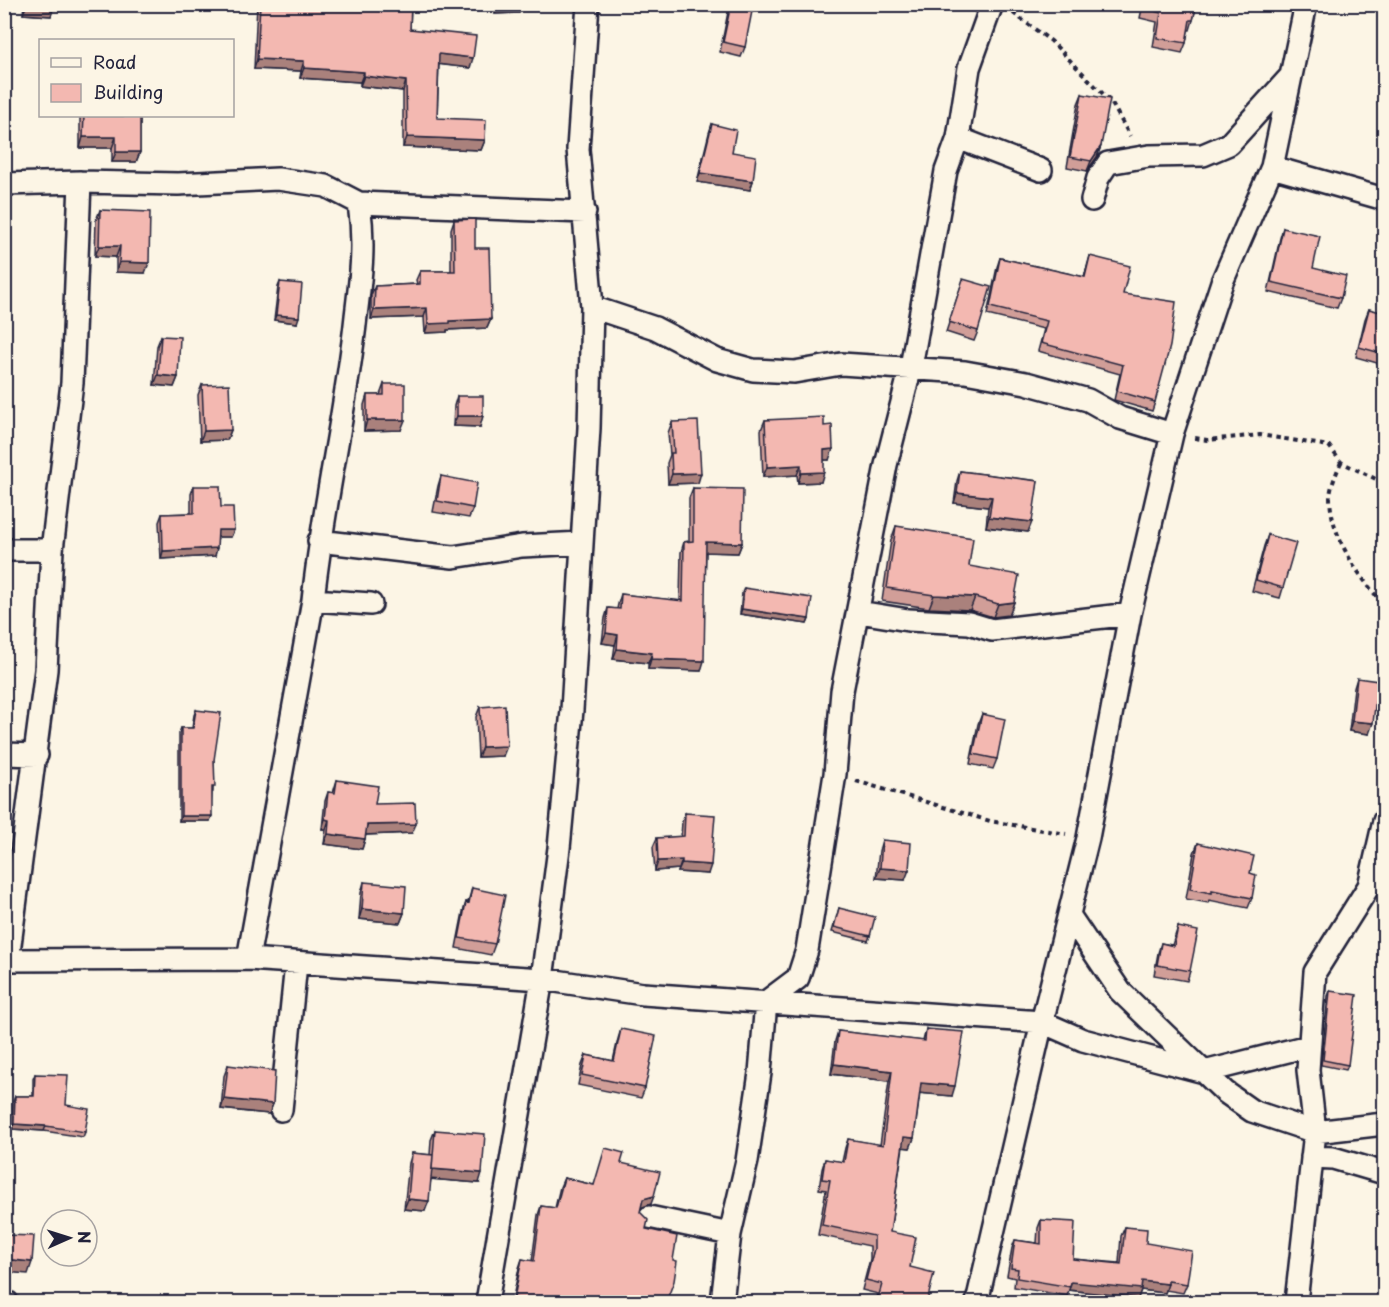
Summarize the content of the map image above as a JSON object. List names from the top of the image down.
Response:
{
  "legend": ["Road", "Building"],
  "north": "right"
}
